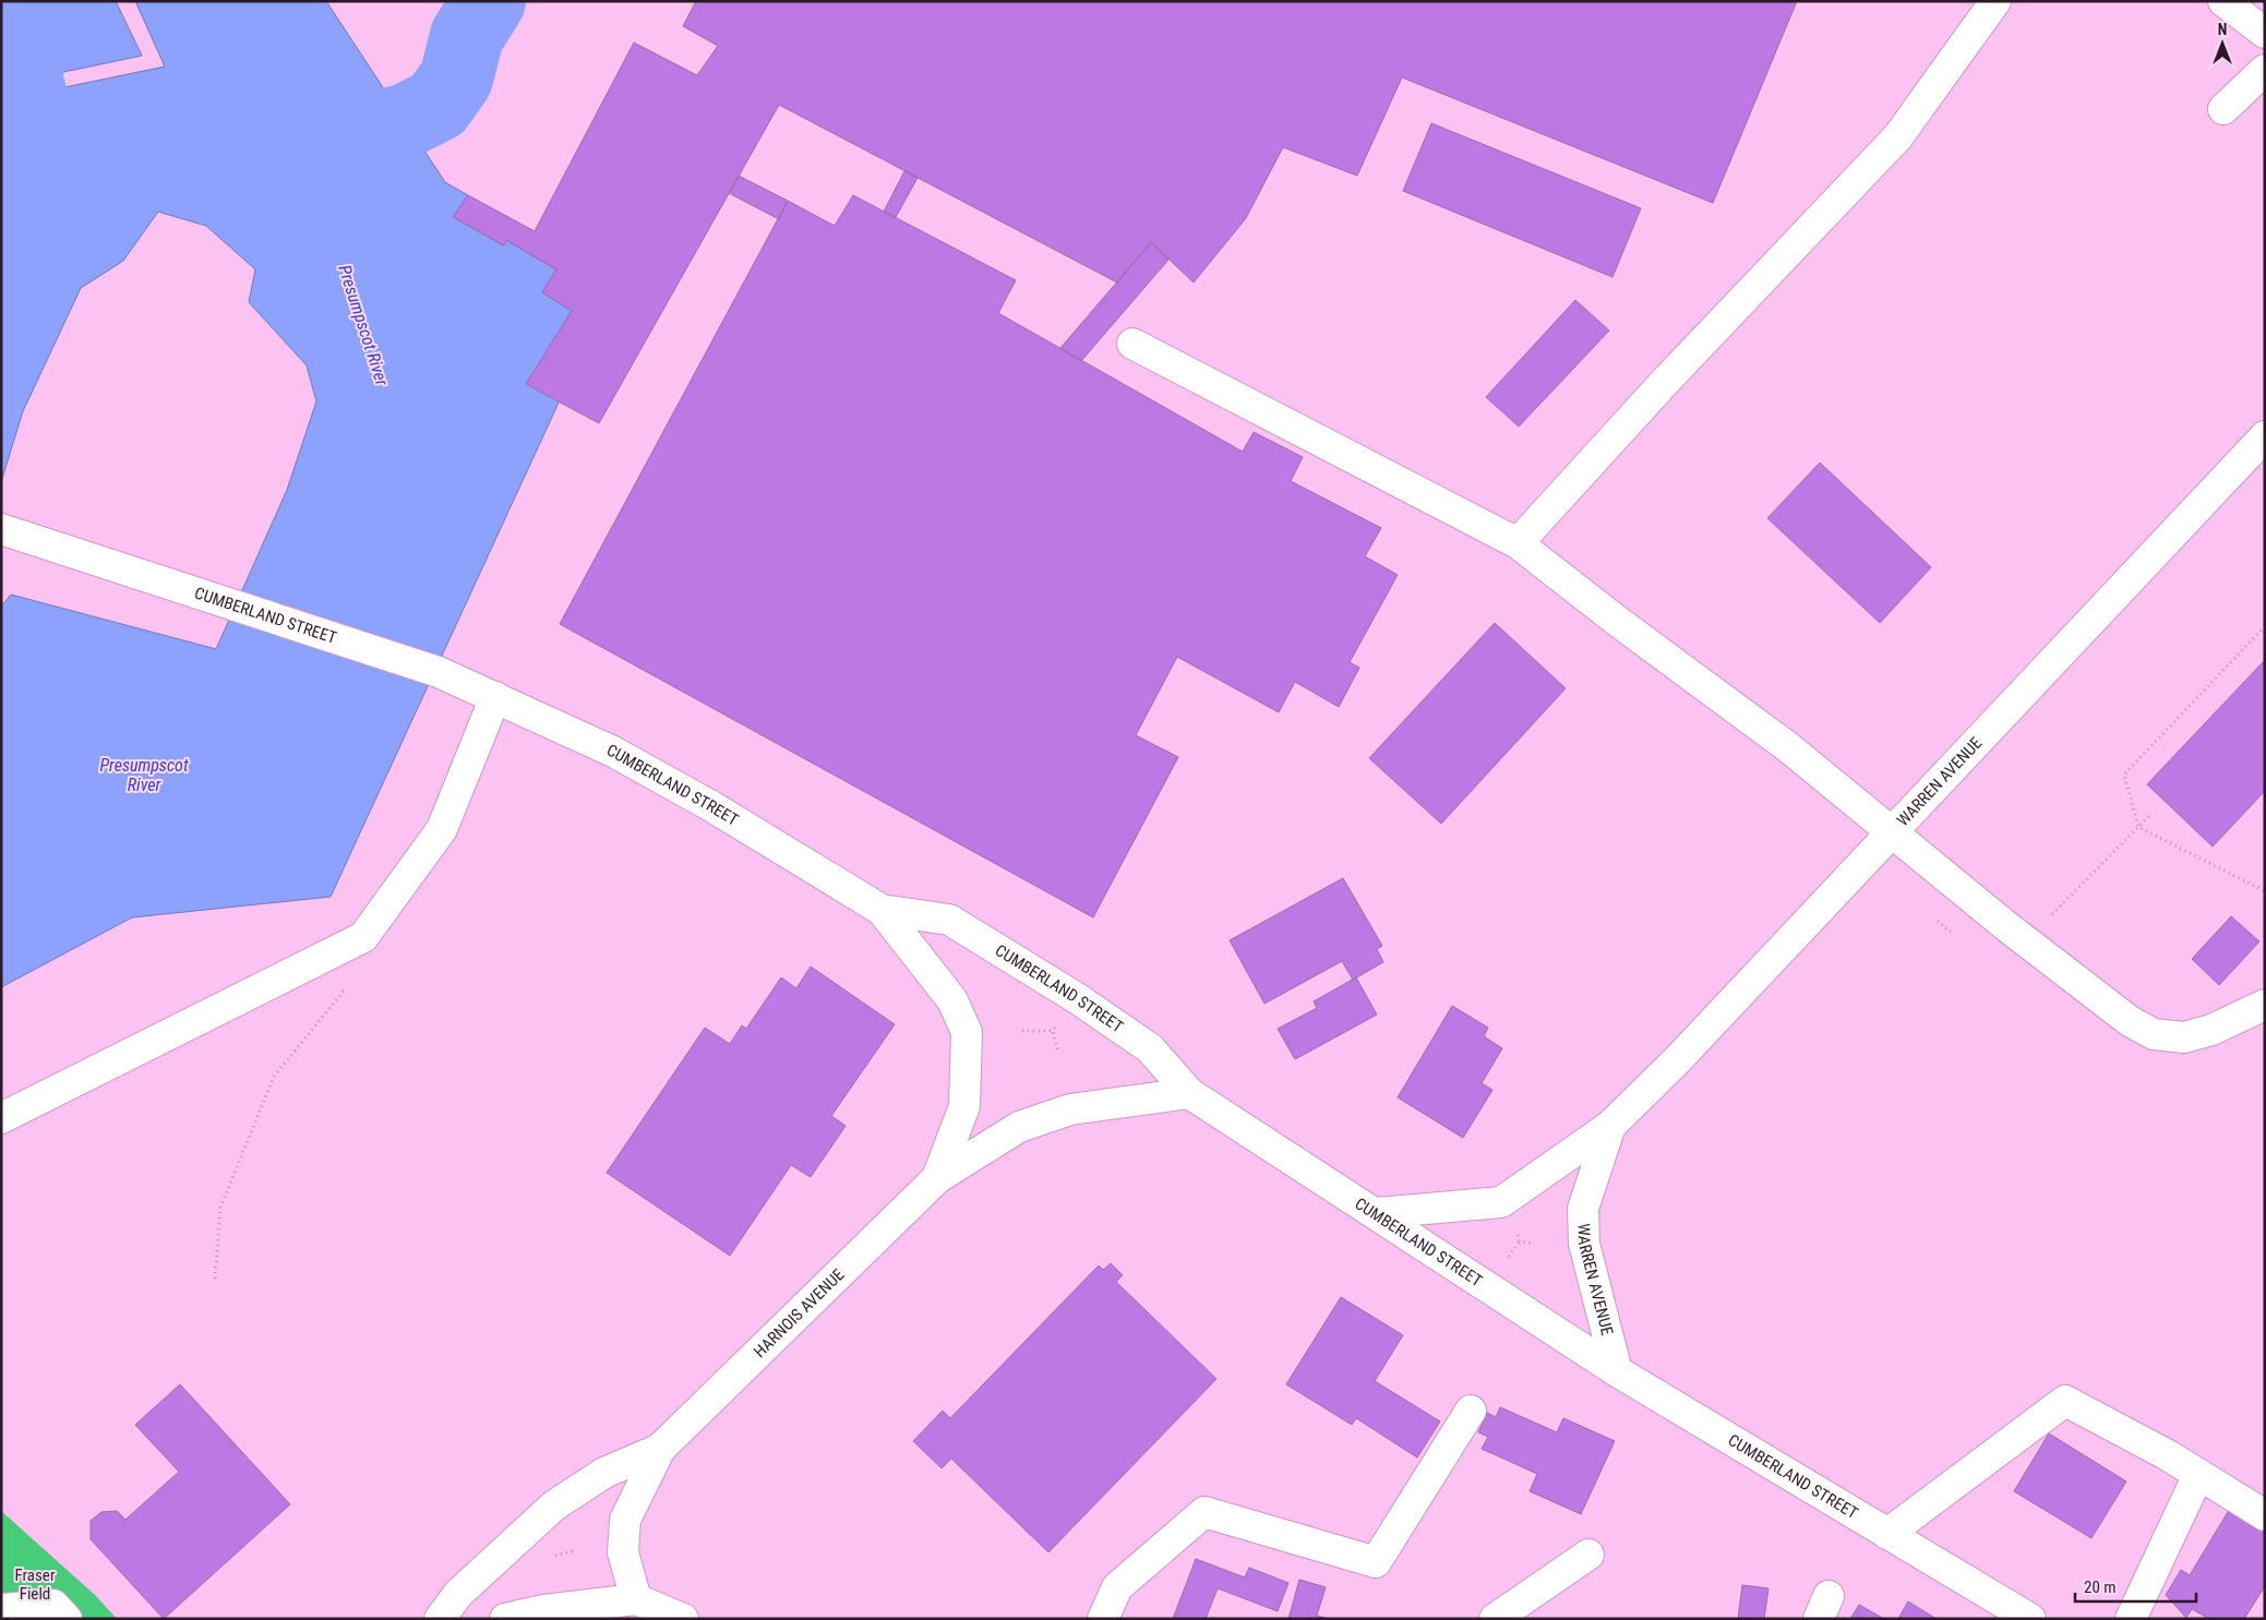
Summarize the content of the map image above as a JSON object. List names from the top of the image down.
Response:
{
  "streets": {
    "main road": ["CUMBERLAND STREET", "WARREN AVENUE", "HARNOIS AVENUE"]
  },
  "crossings": [
    ["CUMBERLAND STREET", "WARREN AVENUE"],
    ["CUMBERLAND STREET", "HARNOIS AVENUE"]
  ],
  "water": ["Presumpscot River"],
  "parks": ["Fraser Field"],
  "scale_bar": "20 m",
  "north": "top"
}
